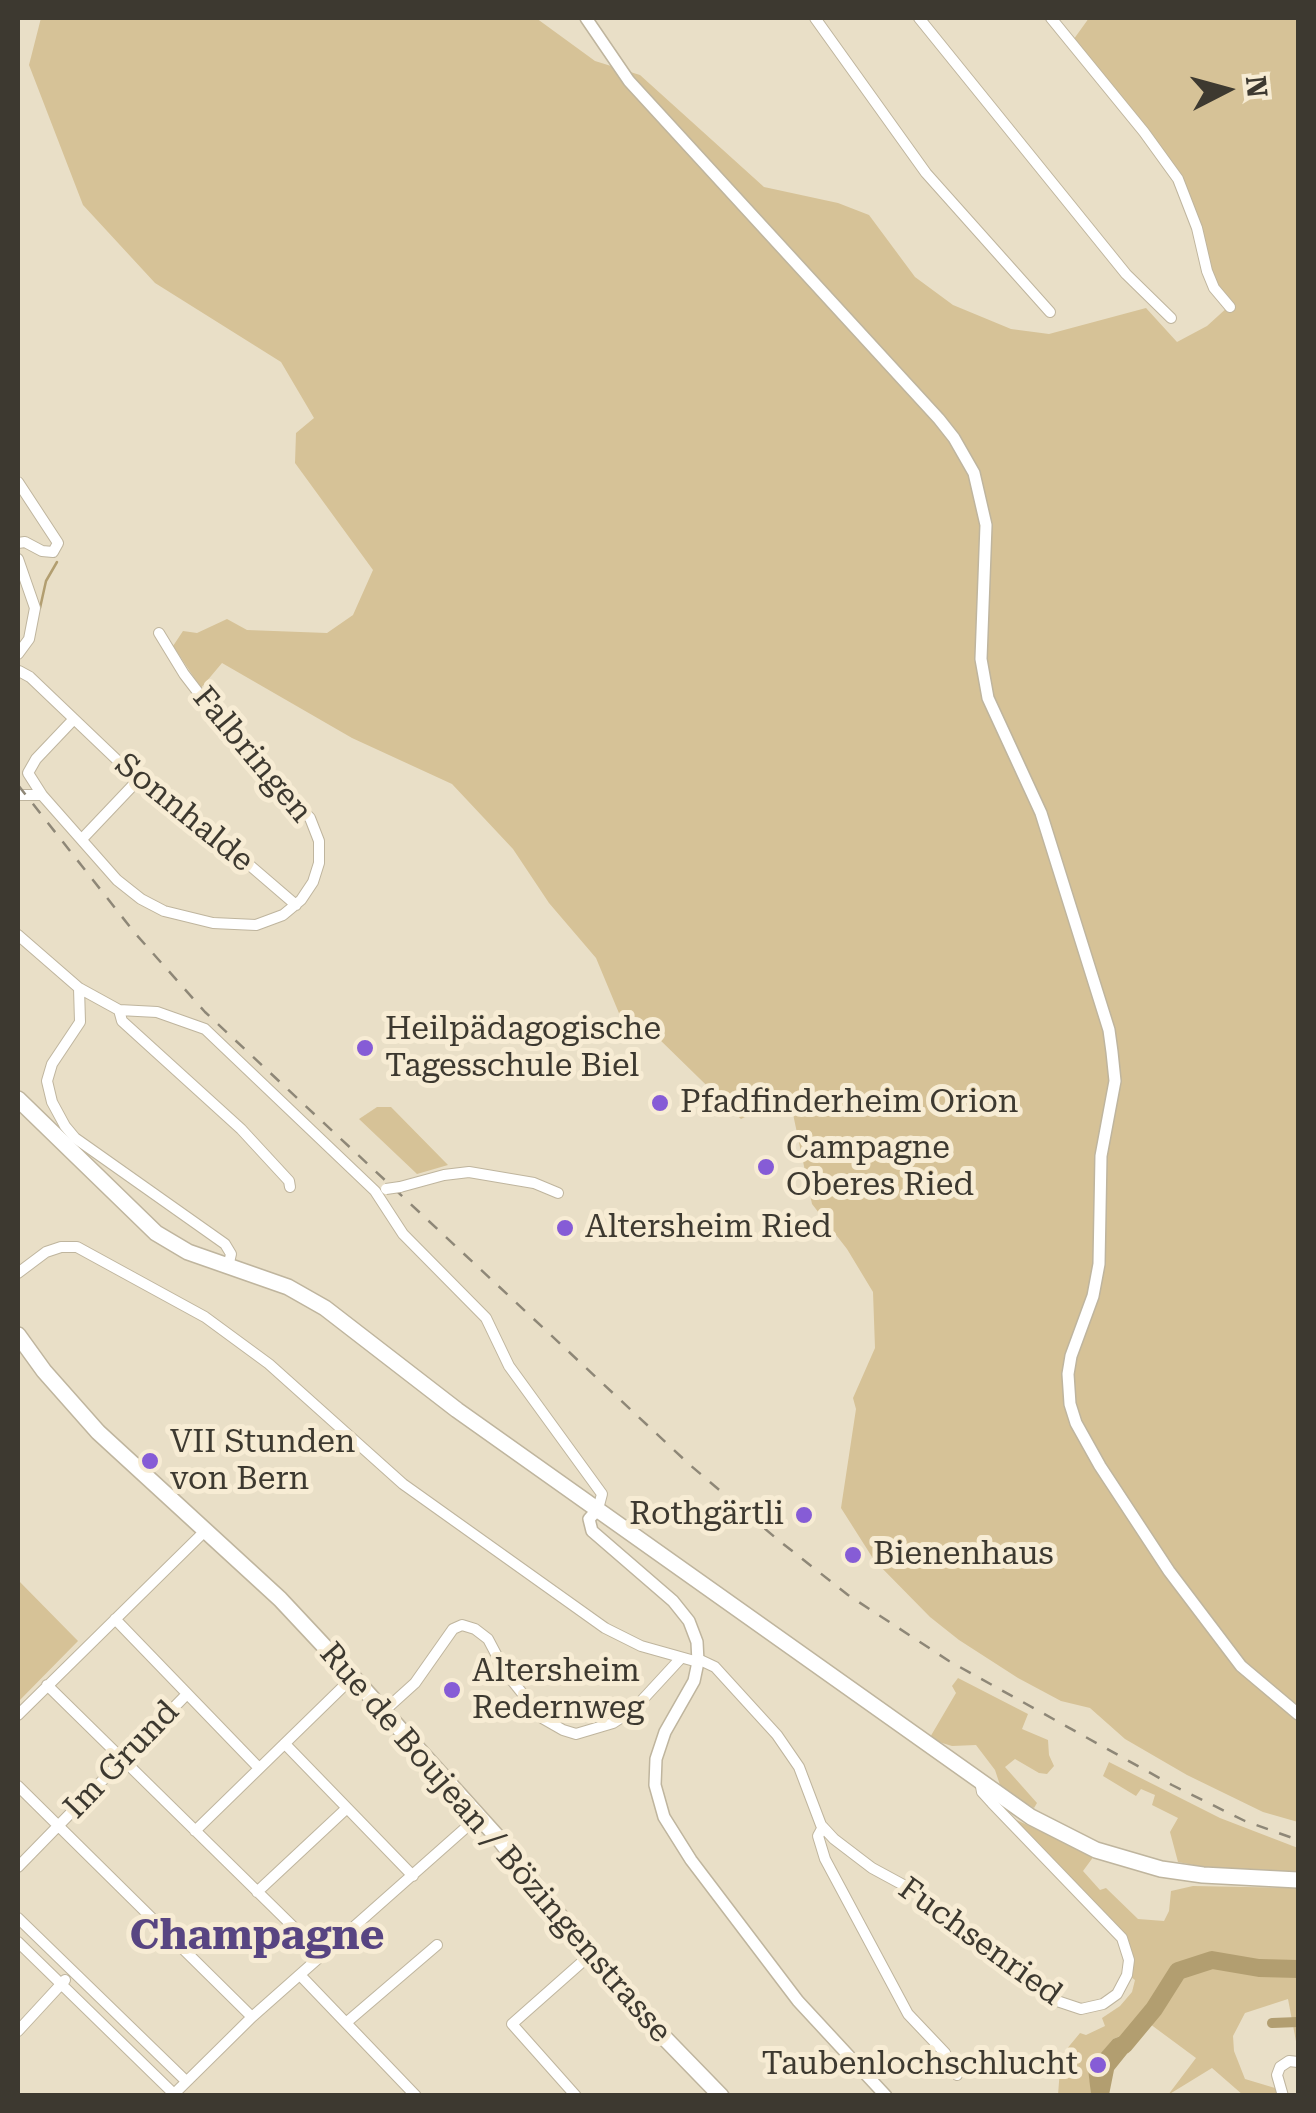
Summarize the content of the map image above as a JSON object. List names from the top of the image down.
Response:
{
  "streets": {
    "main road": ["Rue de Boujean / Bözingenstrasse"],
    "street": [
      "Falbringen",
      "Sonnhalde",
      "Im Grund",
      "Fuchsenried"
    ]
  },
  "crossings": [
    ["Falbringen", "Sonnhalde"]
  ],
  "districts": ["Champagne"],
  "places": [
    "Heilpädagogische Tagesschule Biel",
    "Pfadfinderheim Orion",
    "Campagne Oberes Ried",
    "Altersheim Ried",
    "VII Stunden von Bern",
    "Rothgärtli",
    "Bienenhaus",
    "Altersheim Redernweg",
    "Taubenlochschlucht"
  ],
  "north": "right"
}
